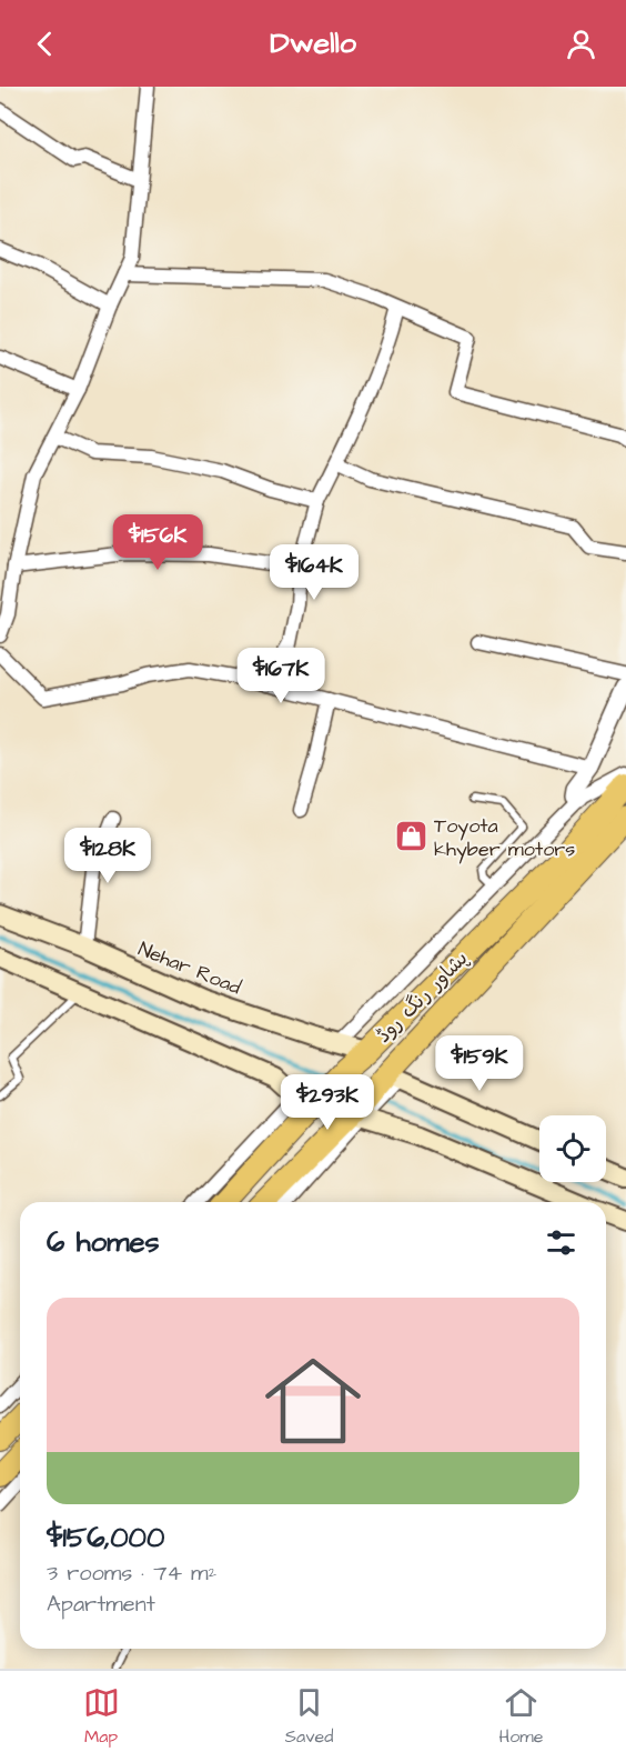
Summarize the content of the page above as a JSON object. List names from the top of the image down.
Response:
{
  "streets": {
    "highway": ["پشاور رنگ روڈ"],
    "main road": ["Nehar Road"]
  },
  "crossings": [
    ["Nehar Road", "پشاور رنگ روڈ"]
  ],
  "places": {
    "shop": ["Toyota khyber motors"]
  },
  "page": {
    "header": "Dwello",
    "price": [
      "$156K",
      "$164K",
      "$167K",
      "$128K",
      "$159K",
      "$293K"
    ],
    "heading": "6 homes",
    "list": [
      {
        "name": "$156,000",
        "note": "3 rooms · 74 m² · Apartment"
      }
    ],
    "tabs": ["Map", "Saved", "Home"]
  }
}
